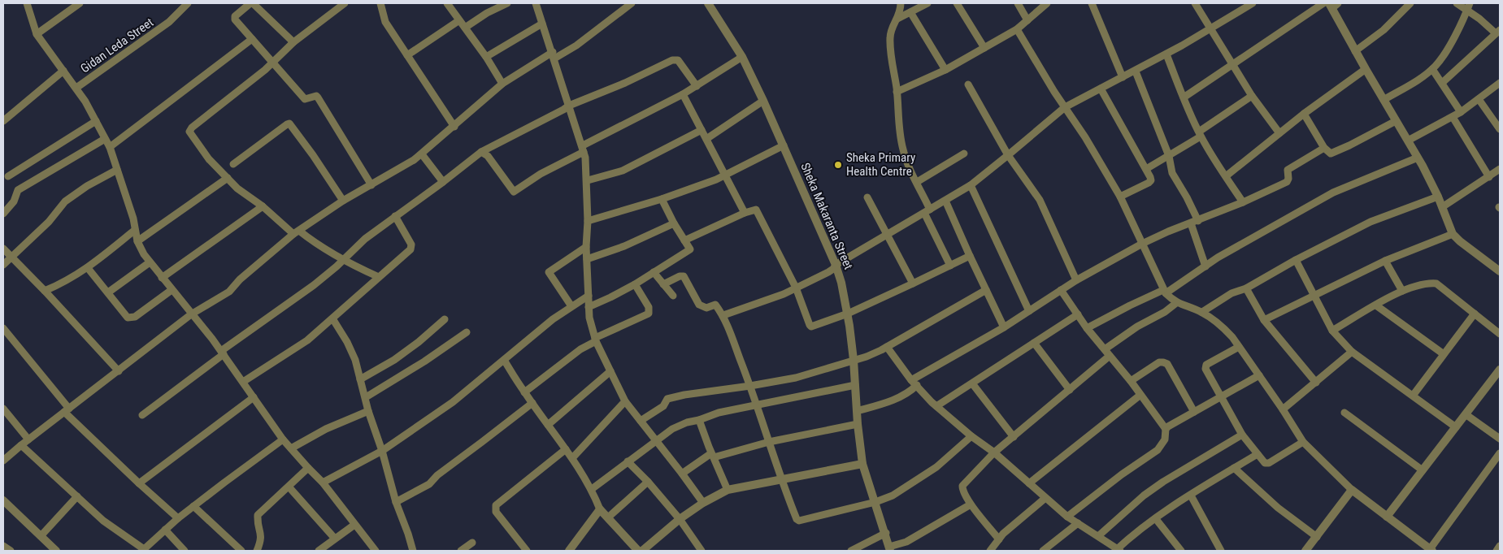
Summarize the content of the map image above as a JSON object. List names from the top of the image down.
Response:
{
  "streets": {
    "street": ["Gidan Leda Street", "Sheka Makaranta Street"]
  },
  "places": ["Sheka Primary Health Centre"]
}
